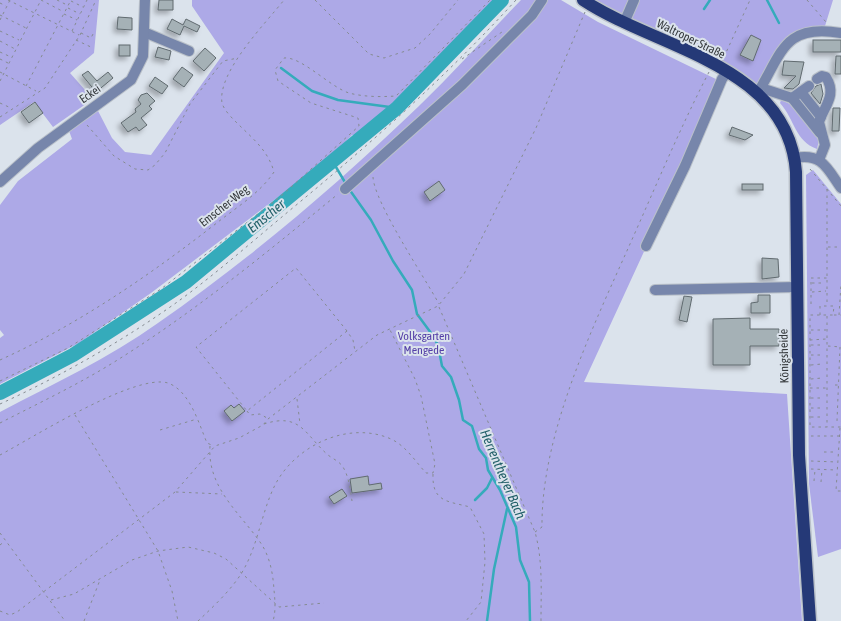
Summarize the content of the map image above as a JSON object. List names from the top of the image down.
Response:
{
  "streets": {
    "main road": ["Waltroper Straße", "Königsheide"],
    "street": ["Eckei"],
    "path": ["Emscher-Weg"]
  },
  "crossings": [
    ["Waltroper Straße", "Königsheide"]
  ],
  "water": ["Emscher", "Herrentheyer Bach"],
  "parks": ["Volksgarten Mengede"]
}
